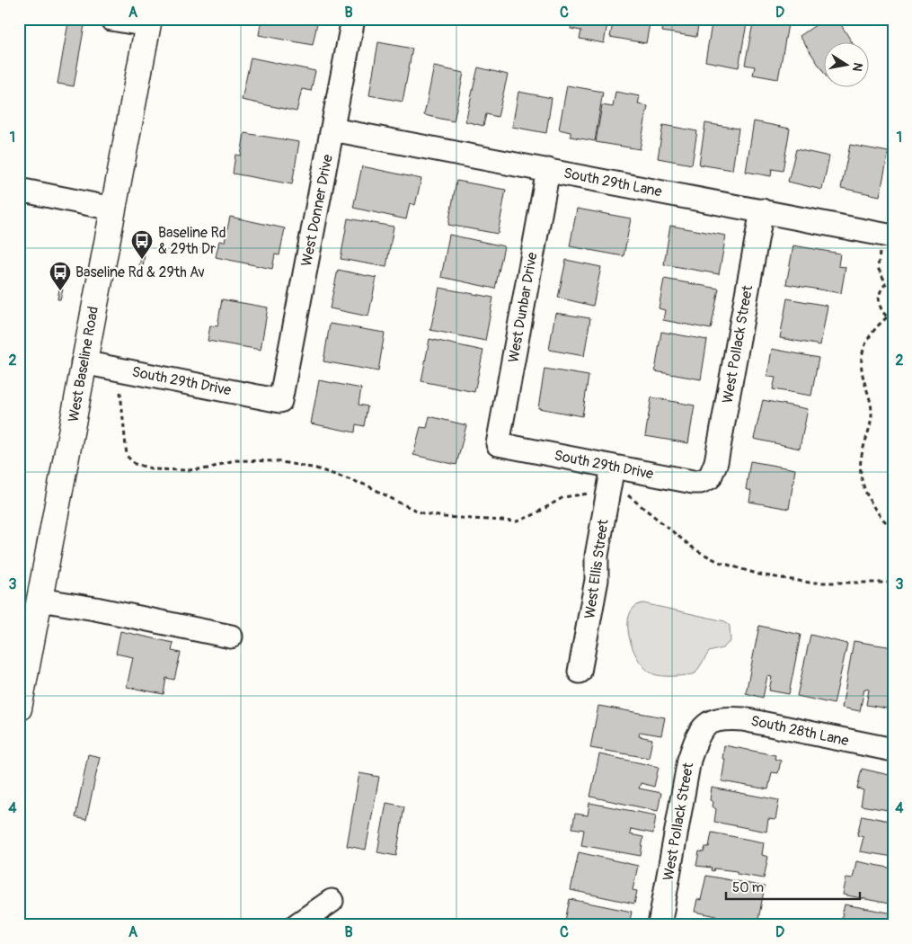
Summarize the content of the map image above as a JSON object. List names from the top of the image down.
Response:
{
  "streets": {
    "main road": ["West Baseline Road"],
    "street": [
      "South 29th Lane",
      "West Donner Drive",
      "West Dunbar Drive",
      "West Pollack Street",
      "South 29th Drive",
      "West Ellis Street",
      "South 28th Lane"
    ]
  },
  "crossings": [
    ["South 29th Lane", "West Donner Drive"],
    ["South 29th Lane", "West Dunbar Drive"],
    ["South 29th Lane", "West Pollack Street"],
    ["West Donner Drive", "South 29th Drive"],
    ["West Dunbar Drive", "South 29th Drive"],
    ["West Pollack Street", "South 29th Drive"],
    ["West Pollack Street", "South 28th Lane"],
    ["West Baseline Road", "South 29th Drive"],
    ["South 29th Drive", "West Ellis Street"]
  ],
  "places": {
    "bus stop": ["Baseline Rd & 29th Dr", "Baseline Rd & 29th Av"]
  },
  "scale_bar": "50 m",
  "north": "right",
  "grid": {
    "columns": [
      "A",
      "B",
      "C",
      "D"
    ],
    "rows": [
      "1",
      "2",
      "3",
      "4"
    ]
  }
}
